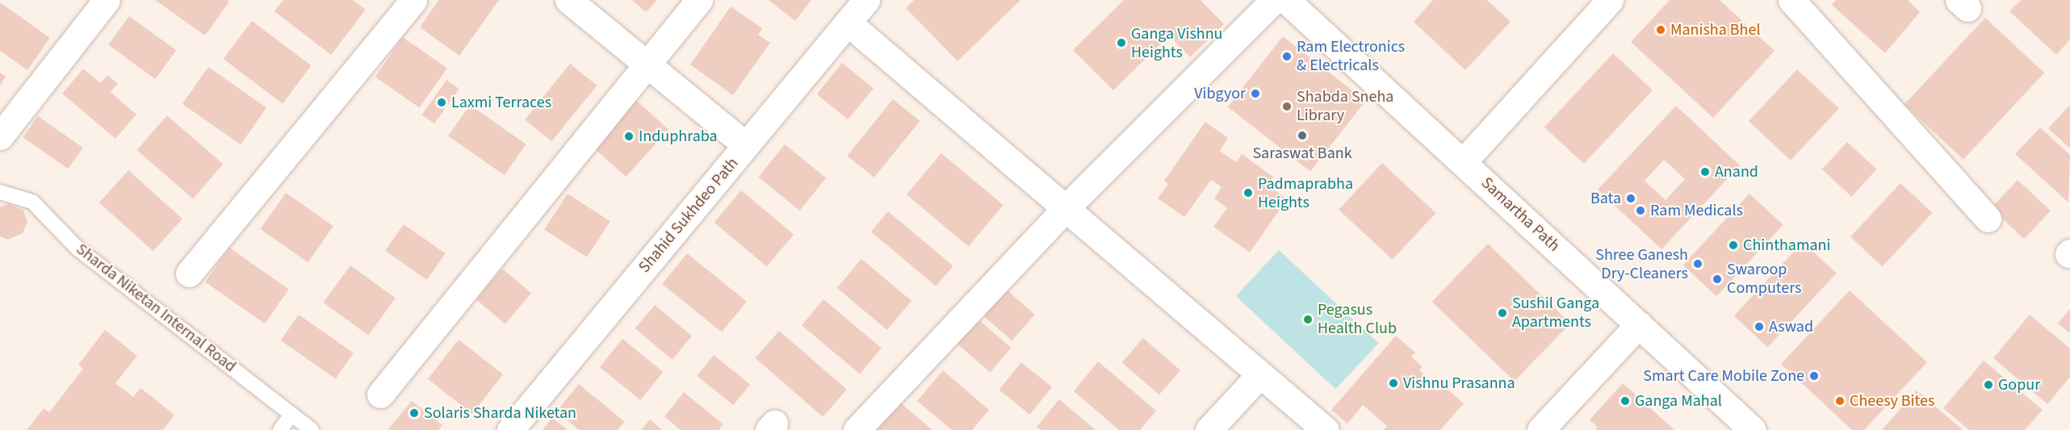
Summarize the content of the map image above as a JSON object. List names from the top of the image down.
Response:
{
  "streets": {
    "street": ["Samartha Path", "Shahid Sukhdeo Path"],
    "lane": ["Sharda Niketan Internal Road"]
  },
  "places": [
    "Manisha Bhel",
    "Ganga Vishnu Heights",
    "Ram Electronics & Electricals",
    "Vibgyor",
    "Laxmi Terraces",
    "Shabda Sneha Library",
    "Saraswat Bank",
    "Induphraba",
    "Anand",
    "Padmaprabha Heights",
    "Bata",
    "Ram Medicals",
    "Chinthamani",
    "Shree Ganesh Dry-Cleaners",
    "Swaroop Computers",
    "Sushil Ganga Apartments",
    "Pegasus Health Club",
    "Aswad",
    "Smart Care Mobile Zone",
    "Vishnu Prasanna",
    "Gopur",
    "Ganga Mahal",
    "Cheesy Bites",
    "Solaris Sharda Niketan"
  ]
}
